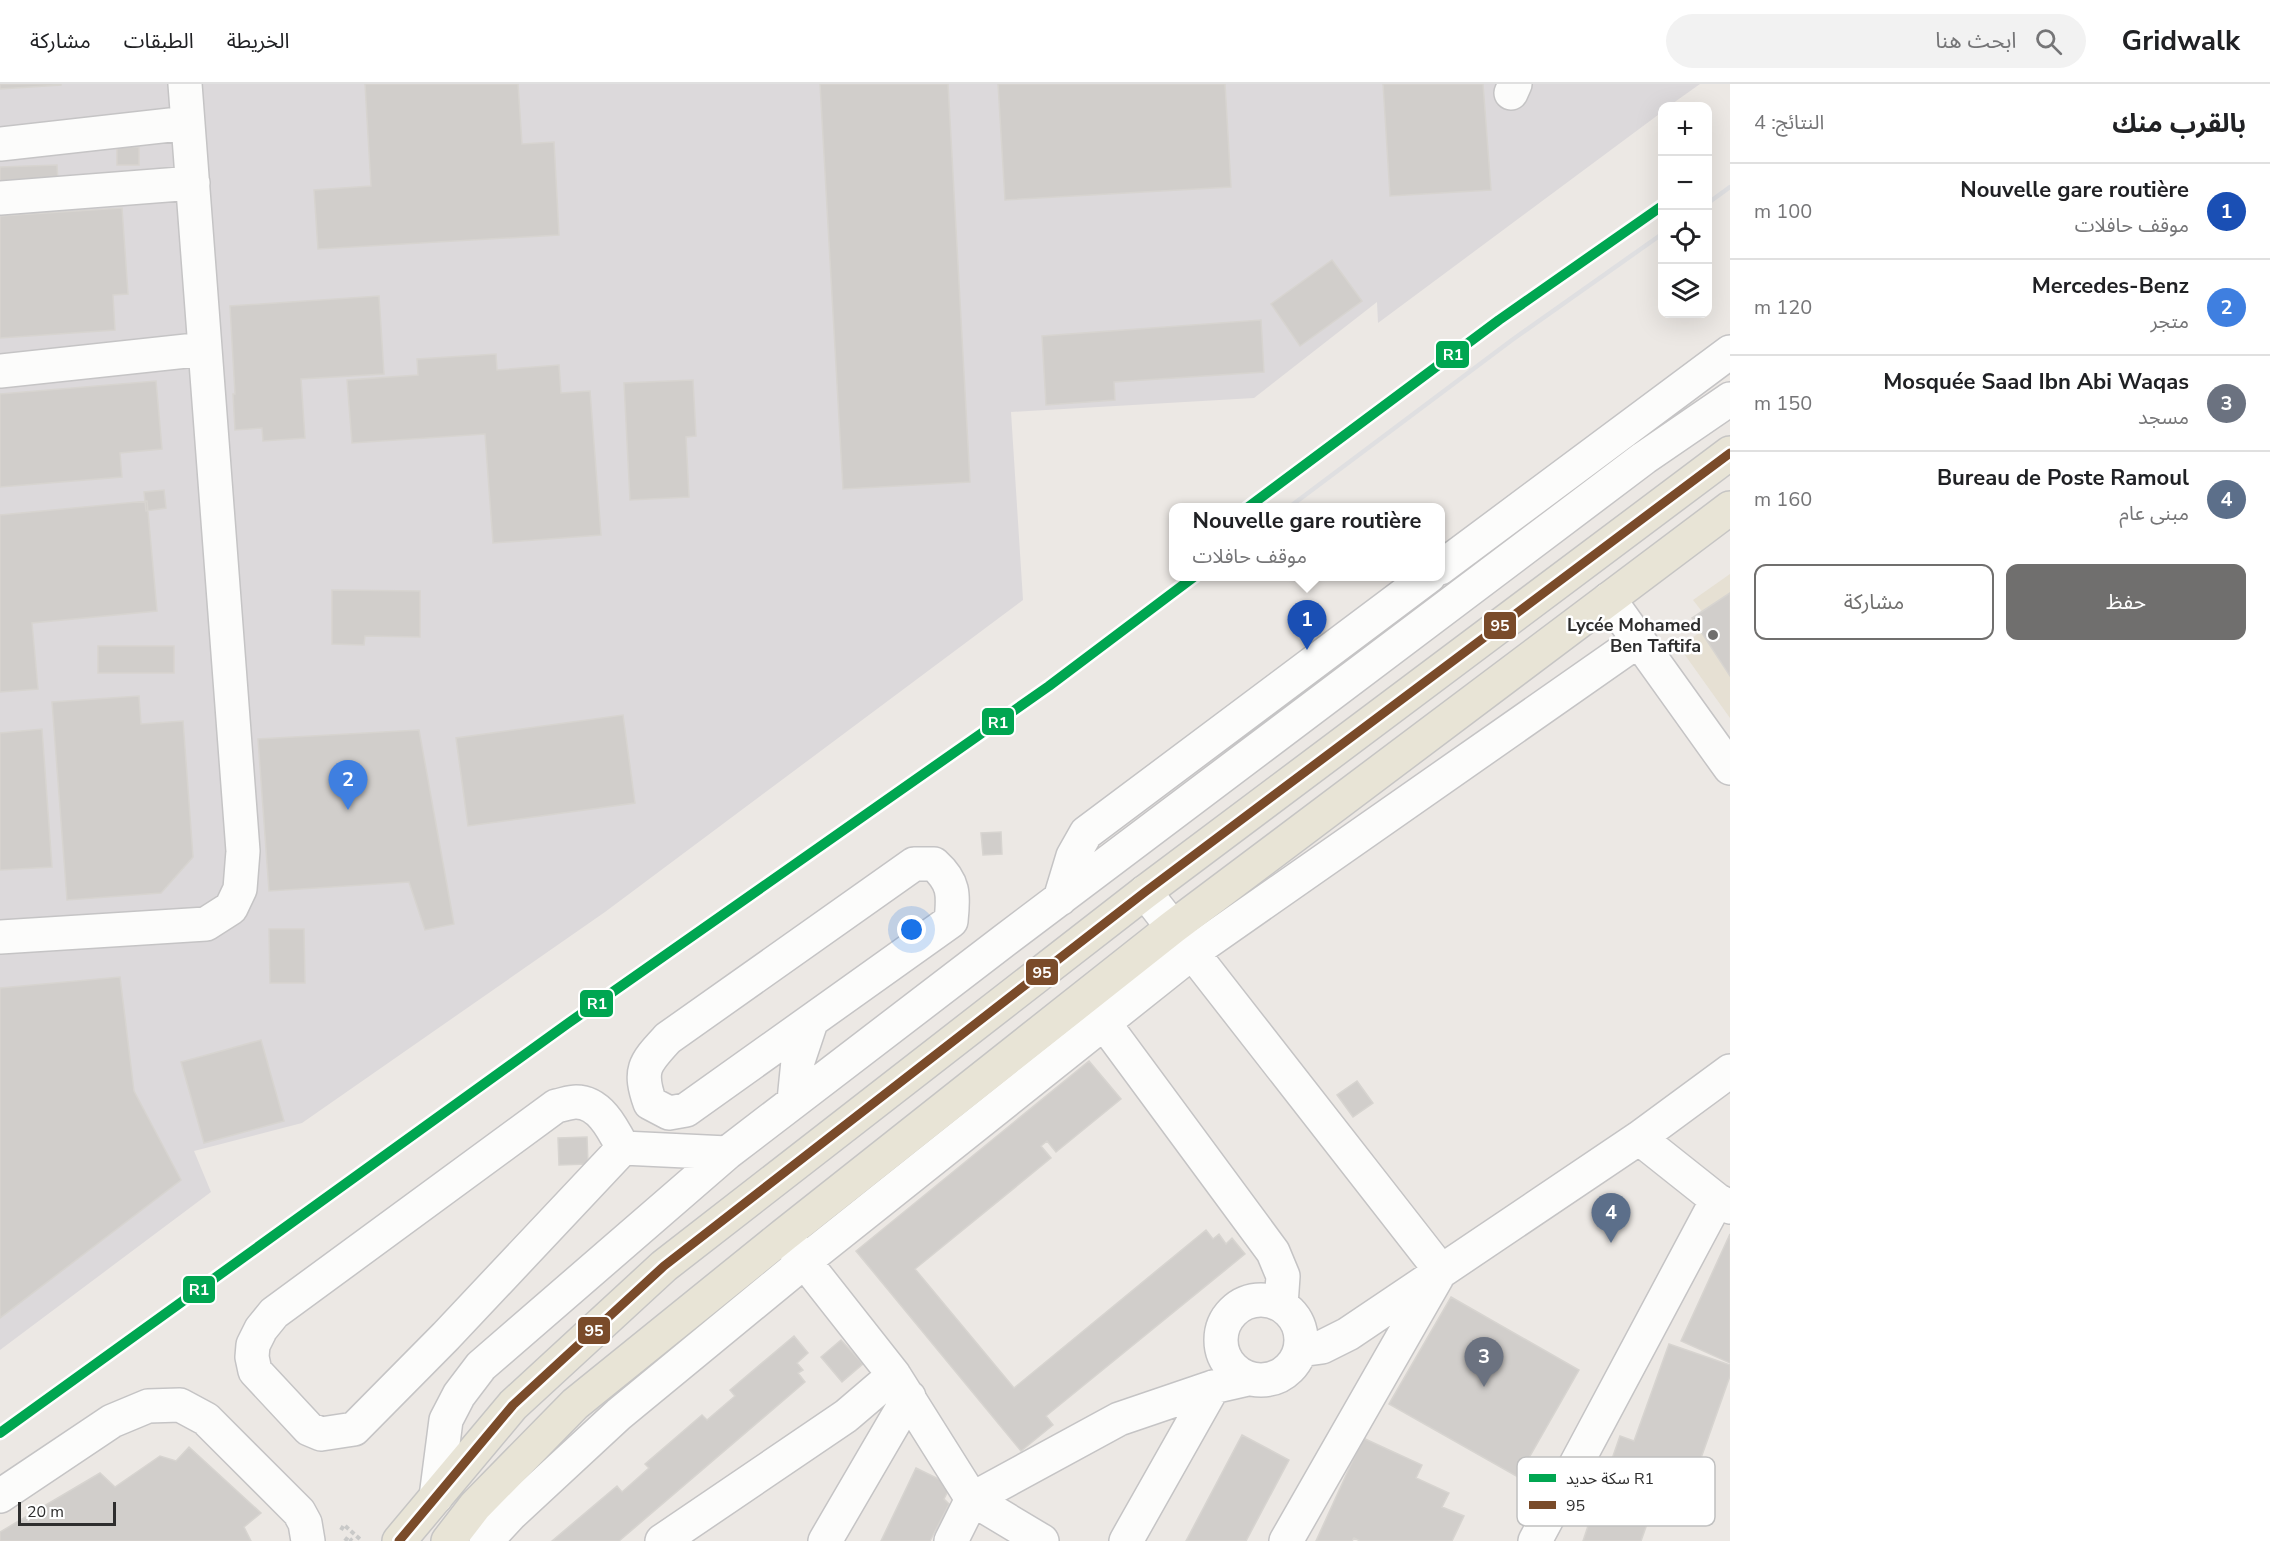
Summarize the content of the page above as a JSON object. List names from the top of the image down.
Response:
{
  "places": ["Lycée Mohamed Ben Taftifa"],
  "lines": ["rail line R1", "transit line 95"],
  "legend": ["سكة حديد R1", "95"],
  "scale_bar": "20 m",
  "page": {
    "header": "Gridwalk",
    "search": "ابحث هنا",
    "nav": ["الخريطة", "الطبقات", "مشاركة"],
    "heading": ["بالقرب منك", "النتائج: 4"],
    "map_buttons": ["+", "−"],
    "list": [
      {
        "mark": "1",
        "name": "Nouvelle gare routière",
        "note": "موقف حافلات",
        "value": "100 m"
      },
      {
        "mark": "2",
        "name": "Mercedes-Benz",
        "note": "متجر",
        "value": "120 m"
      },
      {
        "mark": "3",
        "name": "Mosquée Saad Ibn Abi Waqas",
        "note": "مسجد",
        "value": "150 m"
      },
      {
        "mark": "4",
        "name": "Bureau de Poste Ramoul",
        "note": "مبنى عام",
        "value": "160 m"
      }
    ],
    "popup": ["Nouvelle gare routière", "موقف حافلات"],
    "buttons": ["حفظ", "مشاركة"],
    "pins": [
      "1",
      "2",
      "4",
      "3"
    ],
    "scale": "20 m"
  }
}
